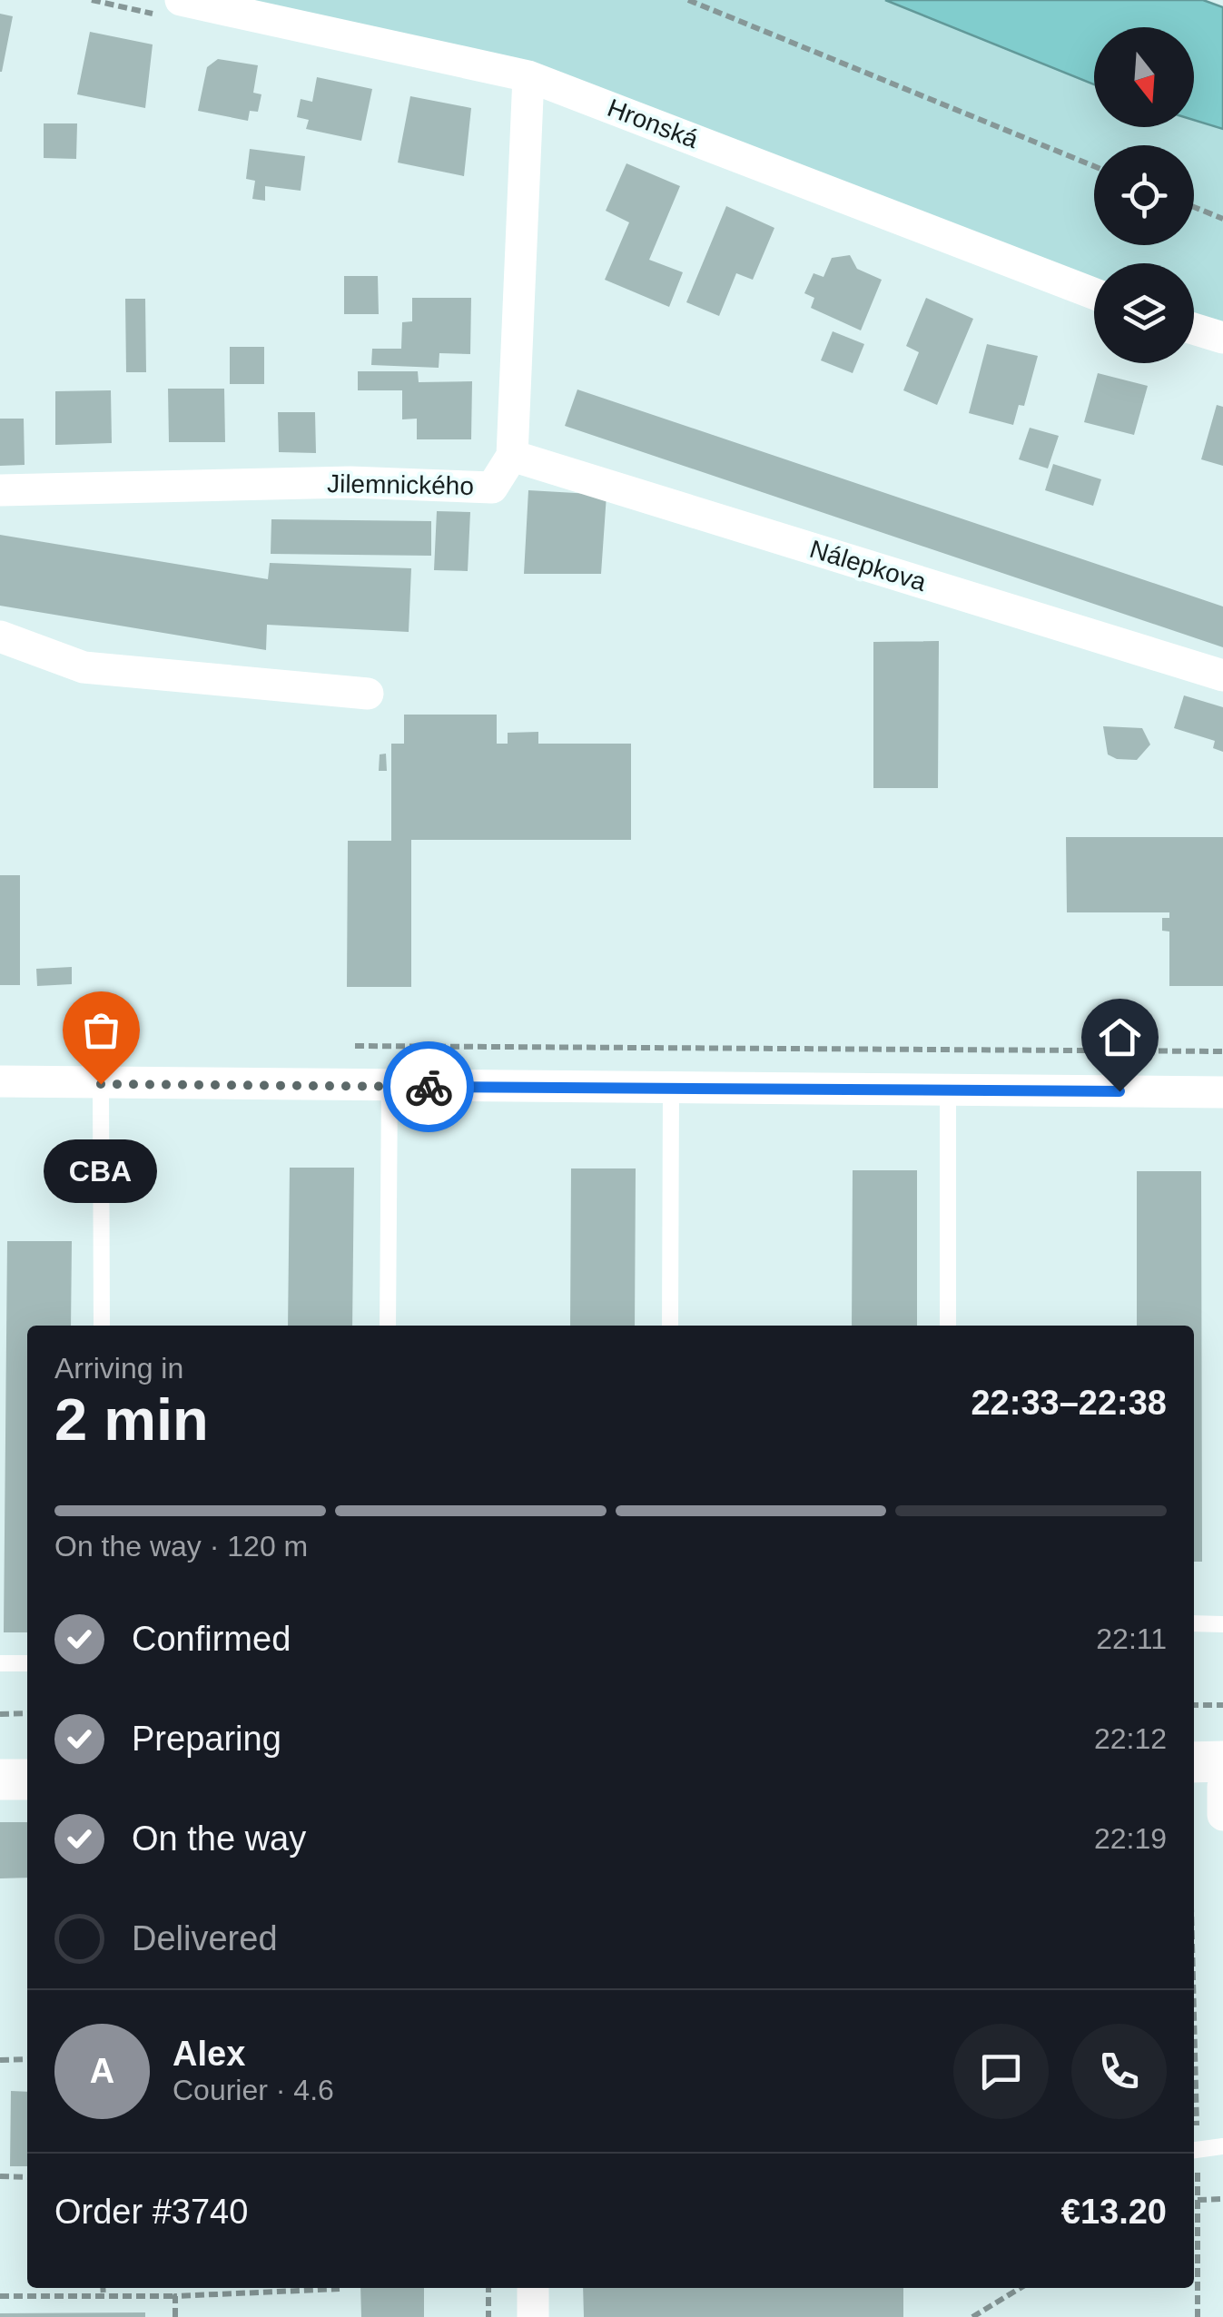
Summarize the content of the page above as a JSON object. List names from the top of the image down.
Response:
{
  "streets": {
    "street": ["Hronská", "Jilemnického", "Nálepkova"]
  },
  "crossings": [
    ["Jilemnického", "Nálepkova"]
  ],
  "places": ["CBA"],
  "north": "bottom",
  "page": {
    "bubble": "CBA",
    "heading": ["2 min", "Arriving in", "22:33–22:38"],
    "panel": [
      "Alex",
      "Courier · 4.6",
      "Order #3740",
      "€13.20"
    ],
    "bar": "On the way · 120 m",
    "list": [
      ["Confirmed", "22:11"],
      ["Preparing", "22:12"],
      ["On the way", "22:19"],
      "Delivered"
    ],
    "round": "A"
  }
}
